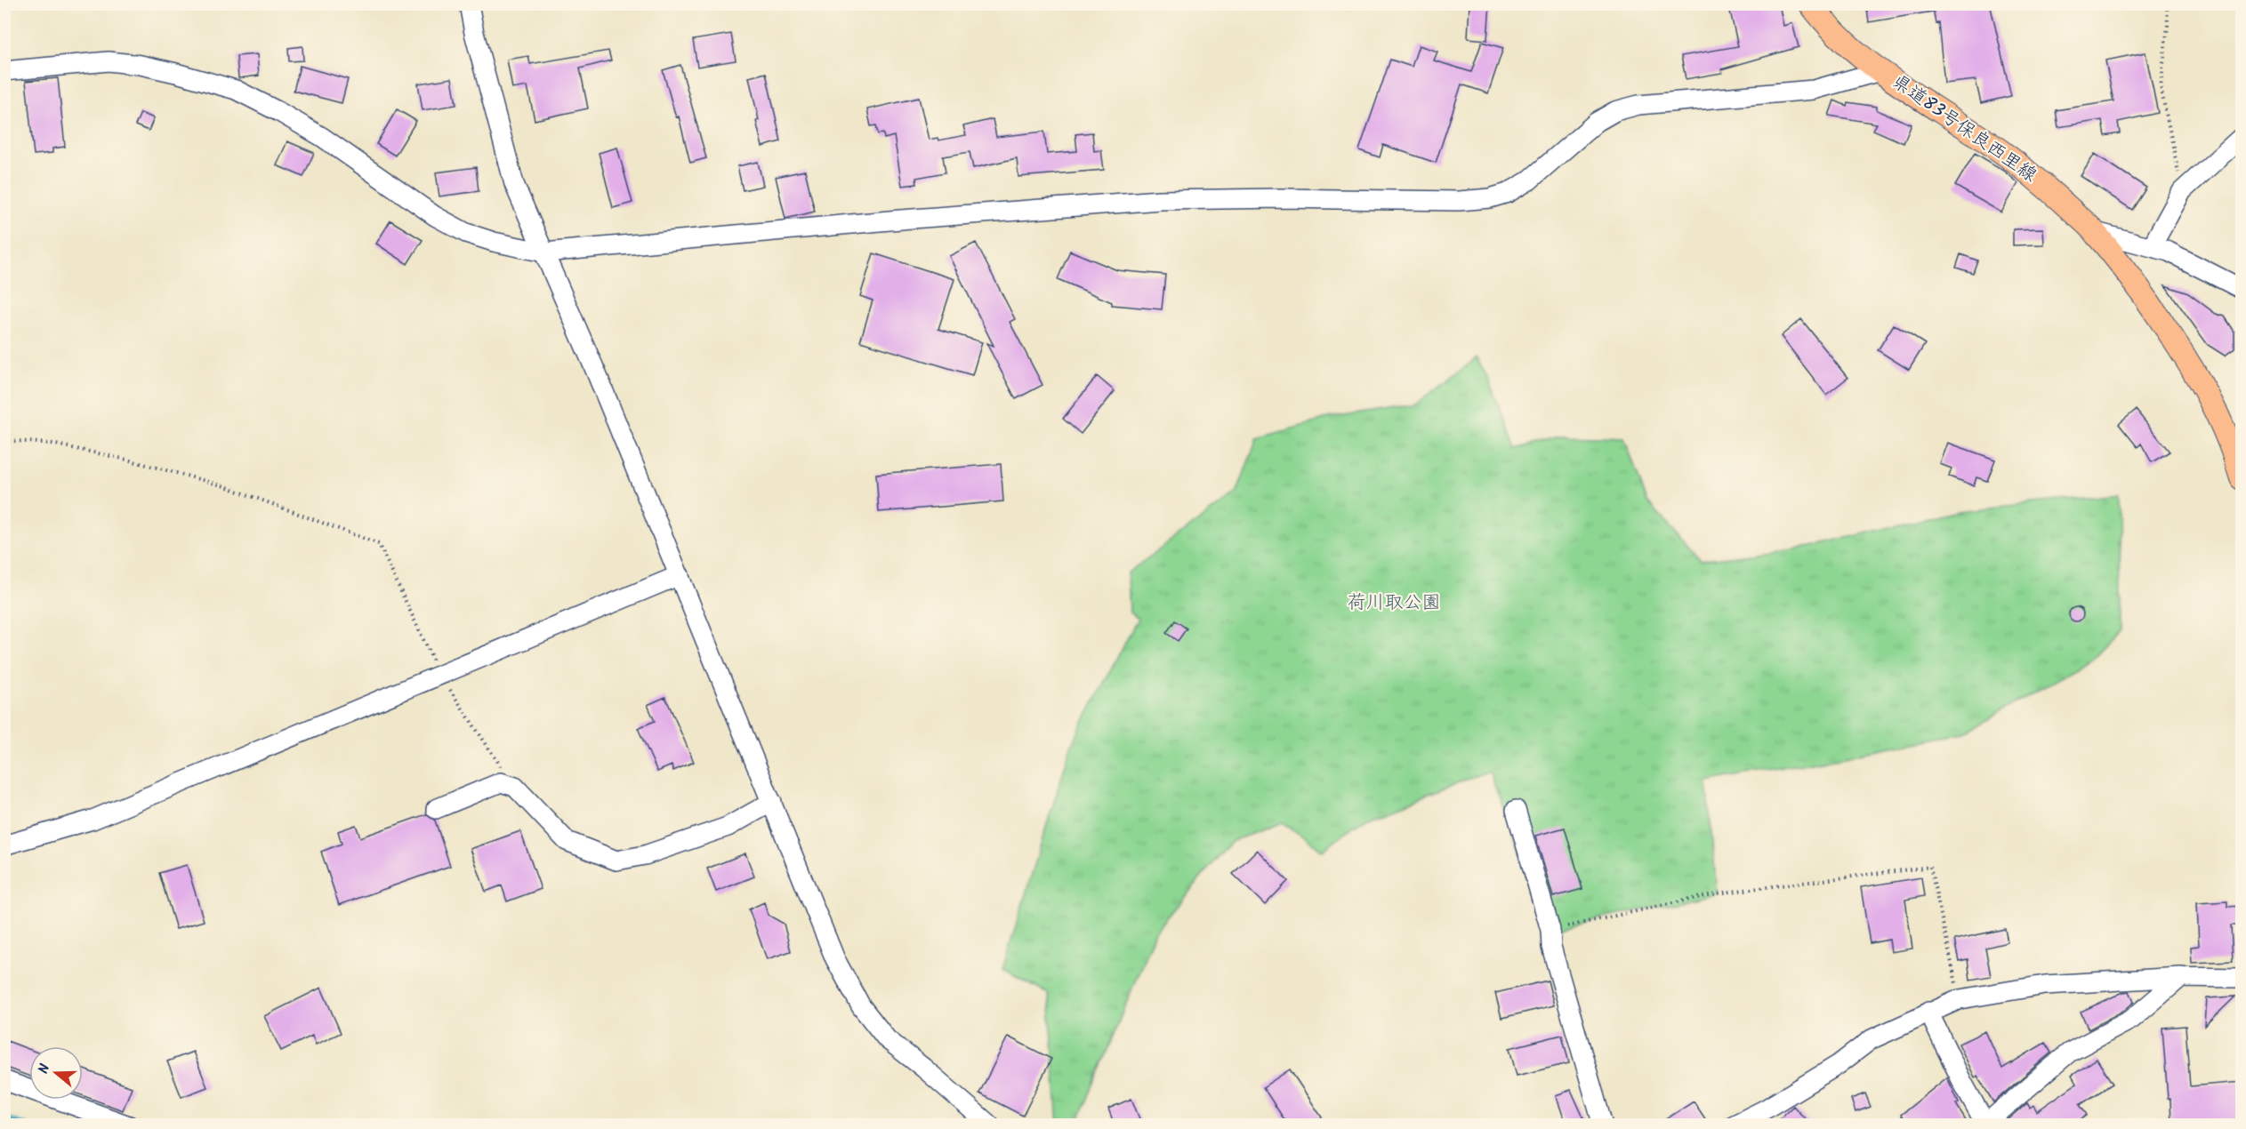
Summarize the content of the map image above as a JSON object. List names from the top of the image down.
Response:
{
  "streets": {
    "main road": ["県道83号保良西里線"]
  },
  "parks": ["荷川取公園"],
  "north": "left"
}
